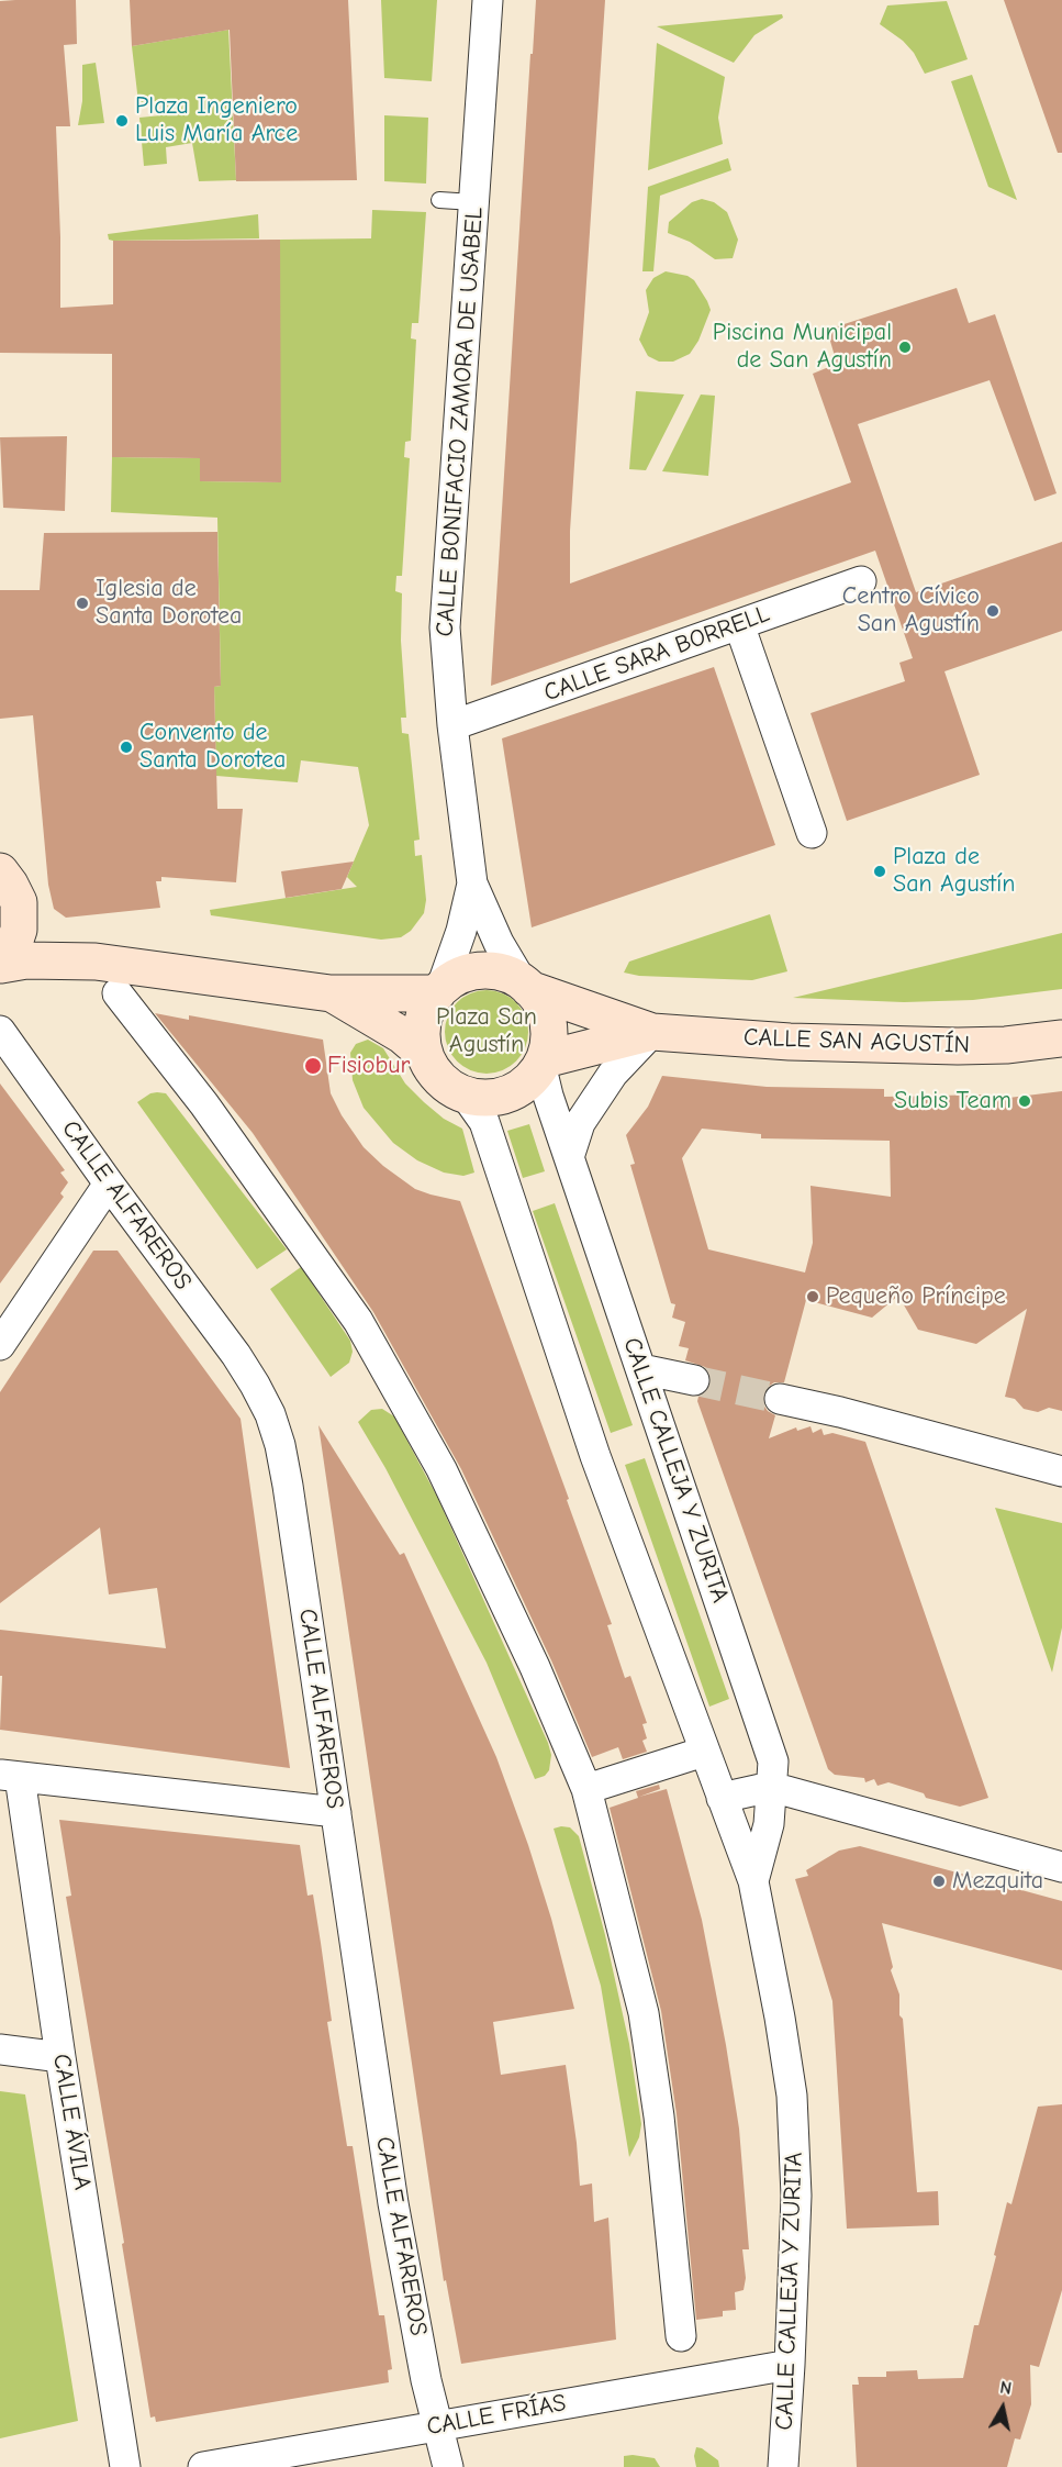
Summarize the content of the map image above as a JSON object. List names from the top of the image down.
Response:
{
  "streets": {
    "street": [
      "CALLE BONIFACIO ZAMORA DE USABEL",
      "CALLE SARA BORRELL",
      "CALLE SAN AGUSTÍN",
      "CALLE ALFAREROS",
      "CALLE CALLEJA Y ZURITA",
      "CALLE ÁVILA",
      "CALLE FRÍAS"
    ]
  },
  "crossings": [
    ["CALLE BONIFACIO ZAMORA DE USABEL", "CALLE SARA BORRELL"],
    ["CALLE BONIFACIO ZAMORA DE USABEL", "CALLE SAN AGUSTÍN"],
    ["CALLE BONIFACIO ZAMORA DE USABEL", "CALLE CALLEJA Y ZURITA"],
    ["CALLE SAN AGUSTÍN", "CALLE CALLEJA Y ZURITA"],
    ["CALLE ALFAREROS", "CALLE FRÍAS"],
    ["CALLE CALLEJA Y ZURITA", "CALLE FRÍAS"]
  ],
  "parks": ["Plaza San Agustín"],
  "places": [
    "Plaza Ingeniero Luis María Arce",
    "Piscina Municipal de San Agustín",
    "Iglesia de Santa Dorotea",
    "Centro Cívico San Agustín",
    "Convento de Santa Dorotea",
    "Plaza de San Agustín",
    "Fisiobur",
    "Subis Team",
    "Pequeño Príncipe",
    "Mezquita"
  ],
  "north": "top"
}
